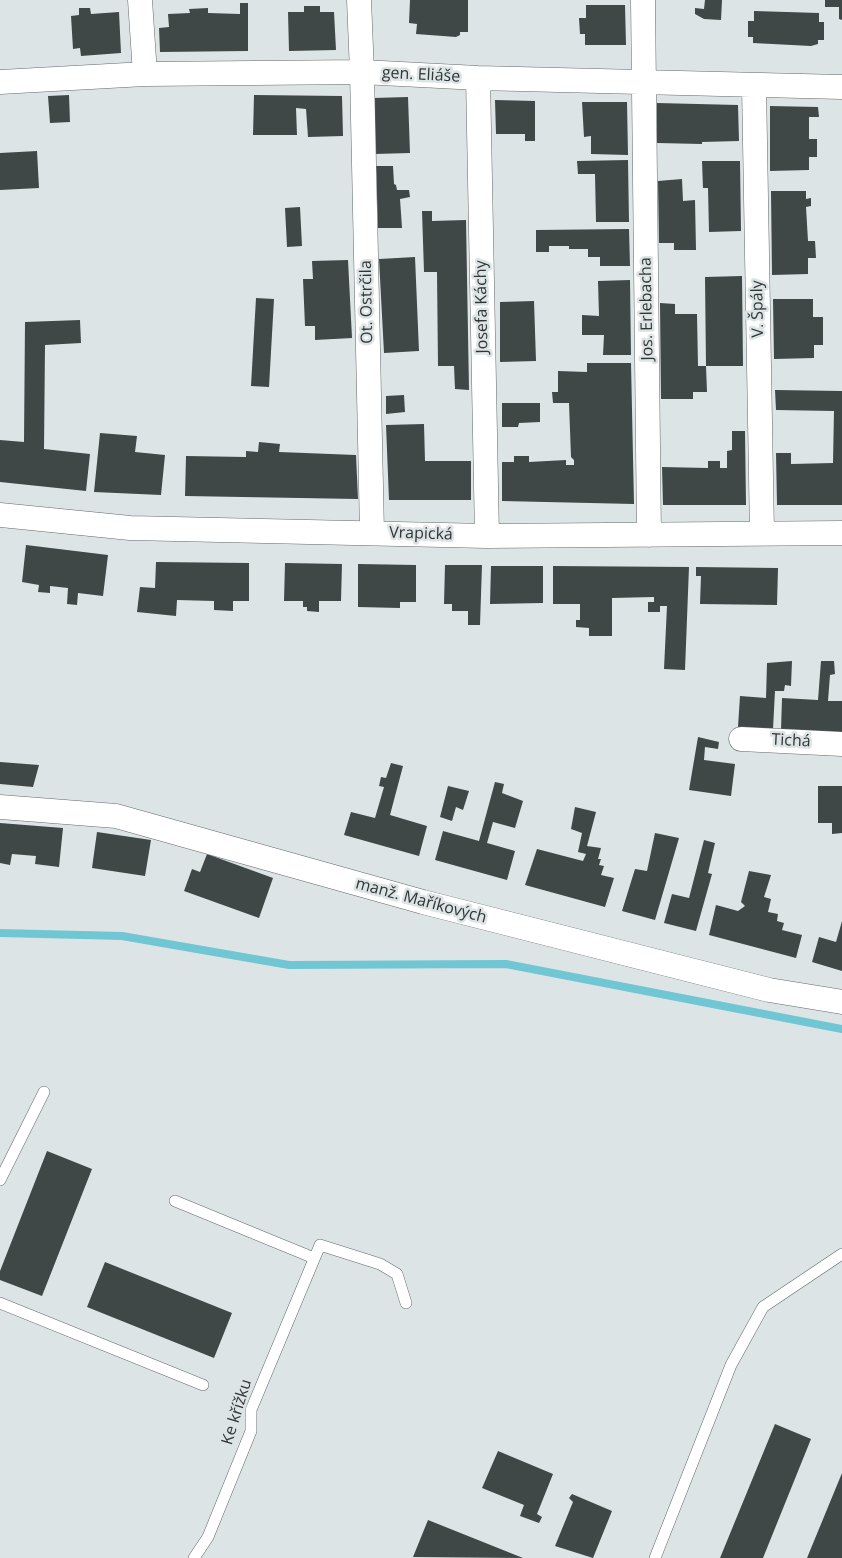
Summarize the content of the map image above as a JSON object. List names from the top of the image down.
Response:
{
  "streets": {
    "street": [
      "gen. Eliáše",
      "Ot. Ostrčila",
      "Josefa Káchy",
      "Jos. Erlebacha",
      "V. Špály",
      "Vrapická",
      "Tichá",
      "manž. Maříkových"
    ],
    "lane": ["Ke křížku"]
  },
  "crossings": [
    ["gen. Eliáše", "Ot. Ostrčila"],
    ["gen. Eliáše", "Josefa Káchy"],
    ["gen. Eliáše", "Jos. Erlebacha"],
    ["gen. Eliáše", "V. Špály"],
    ["Ot. Ostrčila", "Vrapická"],
    ["Josefa Káchy", "Vrapická"],
    ["Jos. Erlebacha", "Vrapická"],
    ["V. Špály", "Vrapická"]
  ]
}
